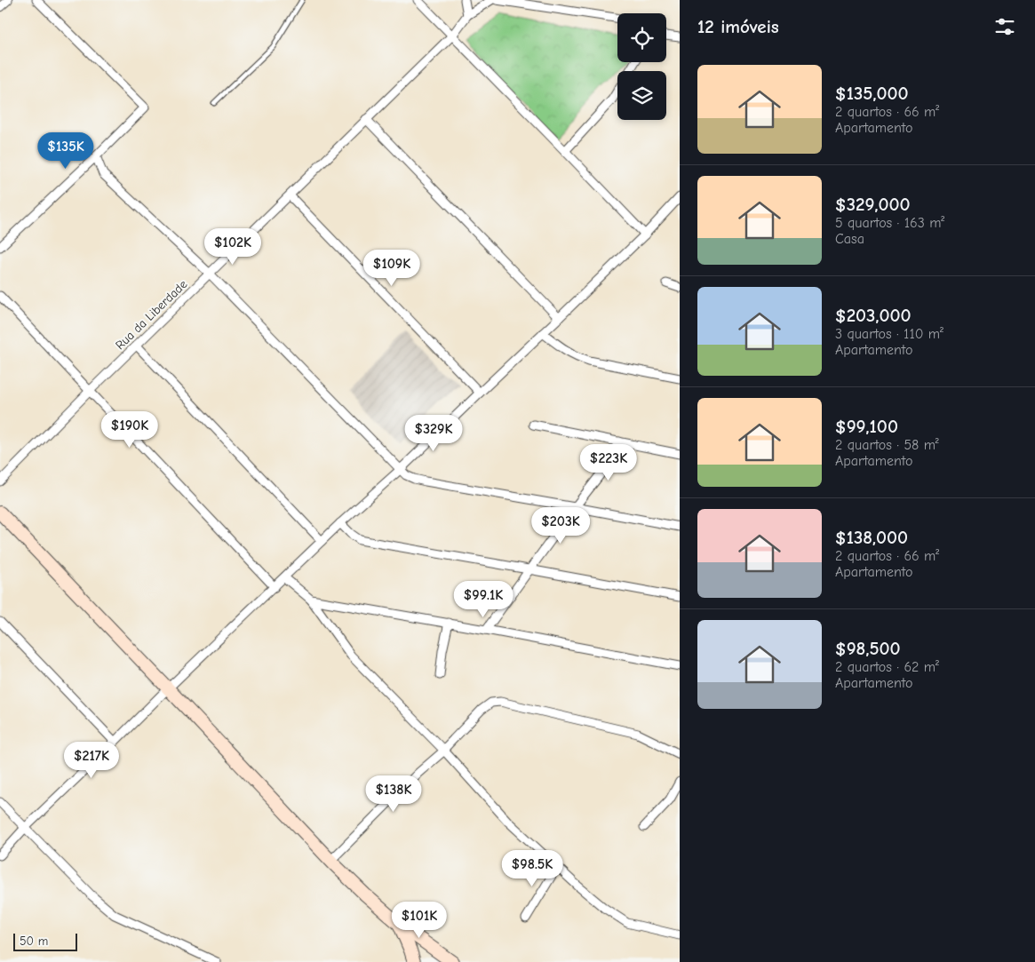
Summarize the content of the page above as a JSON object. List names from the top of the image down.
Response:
{
  "streets": {
    "street": ["Rua da Liberdade"]
  },
  "scale_bar": "50 m",
  "page": {
    "heading": "12 imóveis",
    "list": [
      {
        "name": "$135,000",
        "note": "2 quartos · 66 m² · Apartamento"
      },
      {
        "name": "$329,000",
        "note": "5 quartos · 163 m² · Casa"
      },
      {
        "name": "$203,000",
        "note": "3 quartos · 110 m² · Apartamento"
      },
      {
        "name": "$99,100",
        "note": "2 quartos · 58 m² · Apartamento"
      },
      {
        "name": "$138,000",
        "note": "2 quartos · 66 m² · Apartamento"
      },
      {
        "name": "$98,500",
        "note": "2 quartos · 62 m² · Apartamento"
      }
    ],
    "price": [
      "$135K",
      "$102K",
      "$109K",
      "$190K",
      "$329K",
      "$223K",
      "$203K",
      "$99.1K",
      "$217K",
      "$138K",
      "$98.5K",
      "$101K"
    ],
    "scale": "50 m"
  }
}
